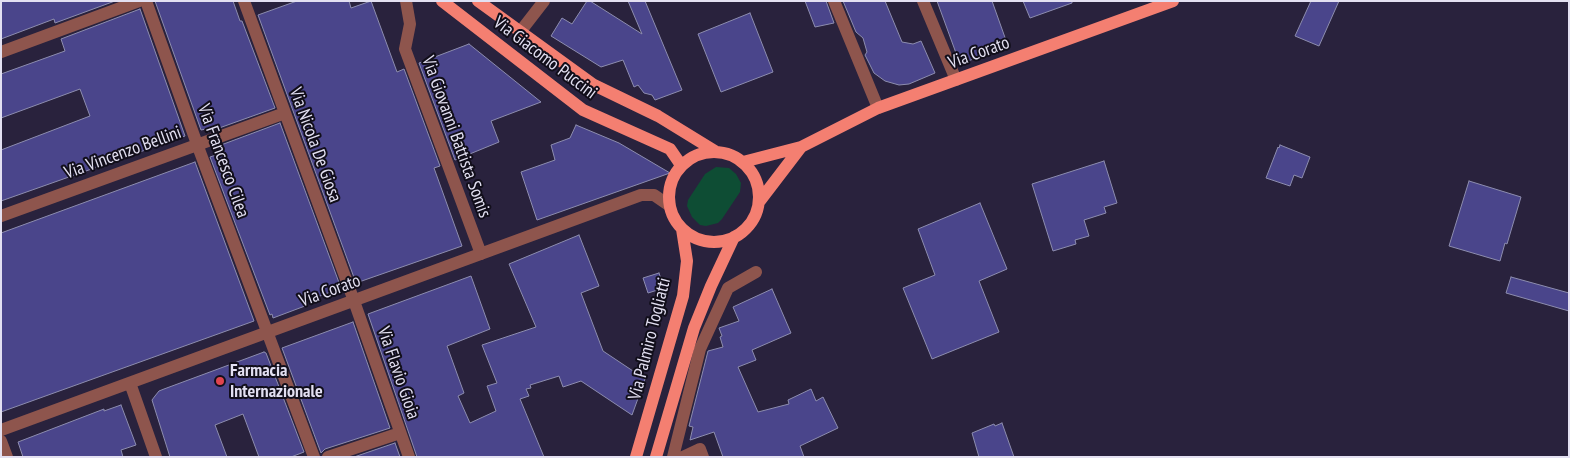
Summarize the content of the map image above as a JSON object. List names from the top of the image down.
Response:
{
  "streets": {
    "main road": ["Via Corato", "Via Giacomo Puccini", "Via Palmiro Togliatti"],
    "street": [
      "Via Giovanni Battista Somis",
      "Via Nicola De Giosa",
      "Via Vincenzo Bellini",
      "Via Francesco Cilea",
      "Via Flavio Gioia"
    ]
  },
  "crossings": [
    ["Via Corato", "Via Giacomo Puccini"],
    ["Via Corato", "Via Giovanni Battista Somis"],
    ["Via Corato", "Via Nicola De Giosa"],
    ["Via Corato", "Via Francesco Cilea"],
    ["Via Corato", "Via Palmiro Togliatti"],
    ["Via Corato", "Via Flavio Gioia"],
    ["Via Giacomo Puccini", "Via Palmiro Togliatti"],
    ["Via Nicola De Giosa", "Via Vincenzo Bellini"],
    ["Via Nicola De Giosa", "Via Flavio Gioia"],
    ["Via Vincenzo Bellini", "Via Francesco Cilea"]
  ],
  "places": ["Farmacia Internazionale"]
}
